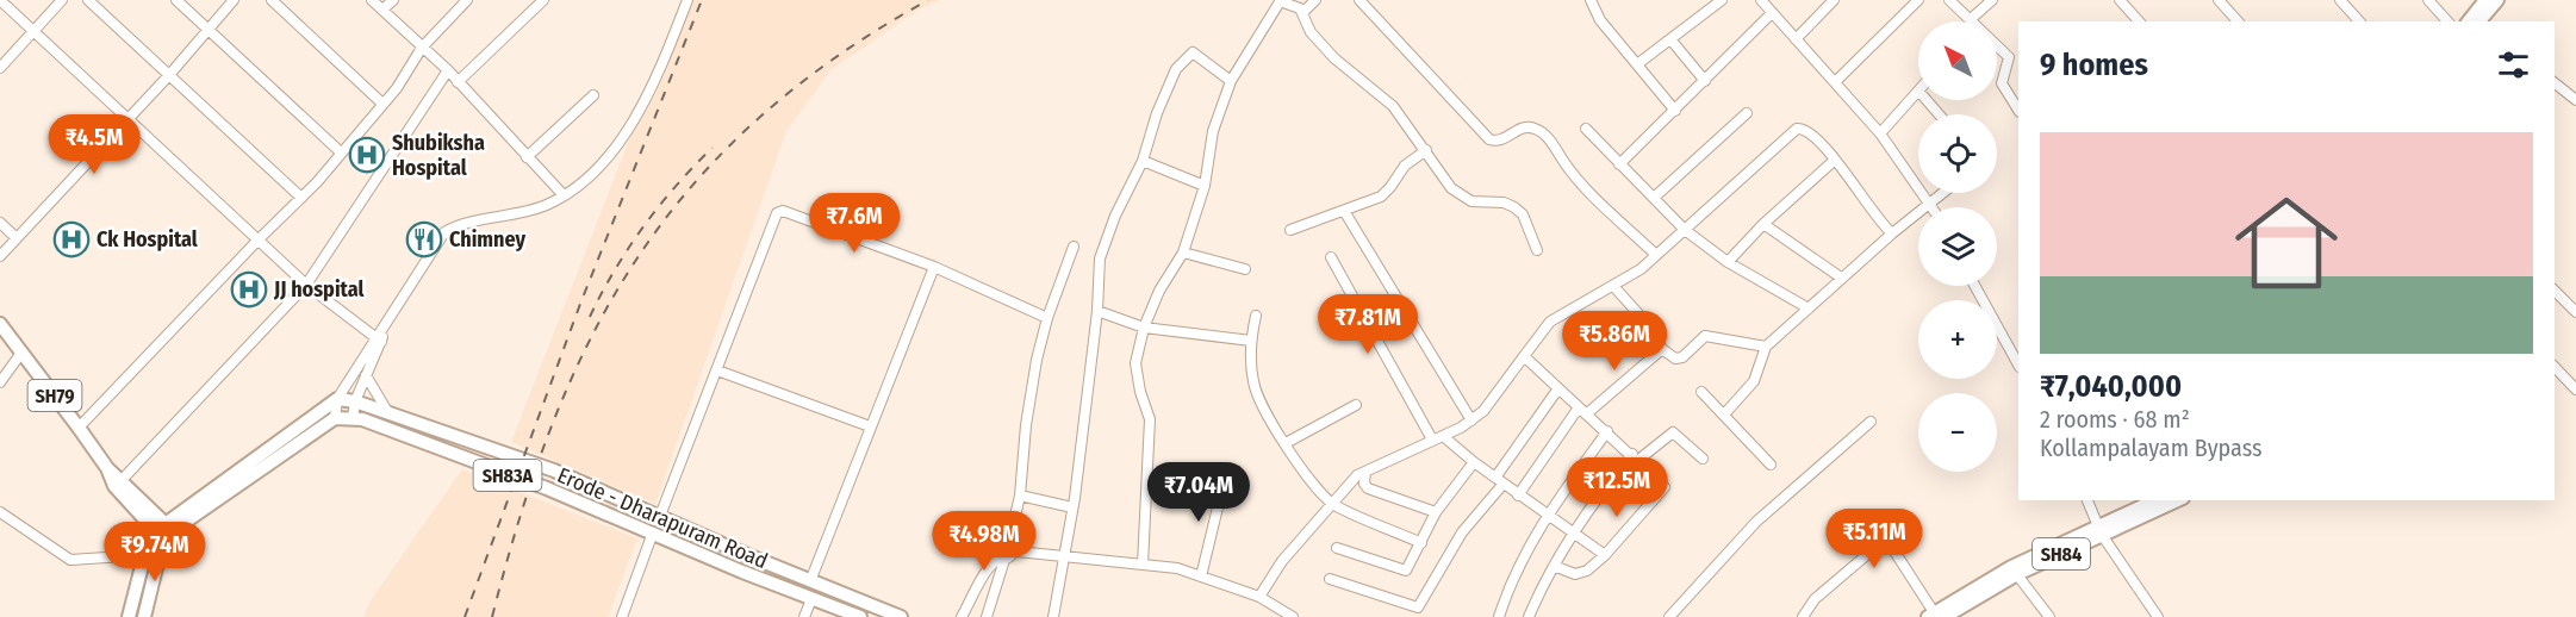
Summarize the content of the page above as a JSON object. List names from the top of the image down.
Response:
{
  "streets": {
    "main road": [
      "SH79",
      "SH83A",
      "Erode - Dharapuram Road",
      "SH84"
    ]
  },
  "places": {
    "hospital": ["Shubiksha Hospital", "Ck Hospital", "JJ hospital"],
    "restaurant": ["Chimney"]
  },
  "north": "top left",
  "page": {
    "map_buttons": ["+", "−"],
    "heading": "9 homes",
    "list": [
      {
        "name": "₹7,040,000",
        "note": "2 rooms · 68 m² · Kollampalayam Bypass"
      }
    ],
    "price": [
      "₹4.5M",
      "₹7.6M",
      "₹7.81M",
      "₹5.86M",
      "₹12.5M",
      "₹7.04M",
      "₹5.11M",
      "₹4.98M",
      "₹9.74M"
    ]
  }
}
